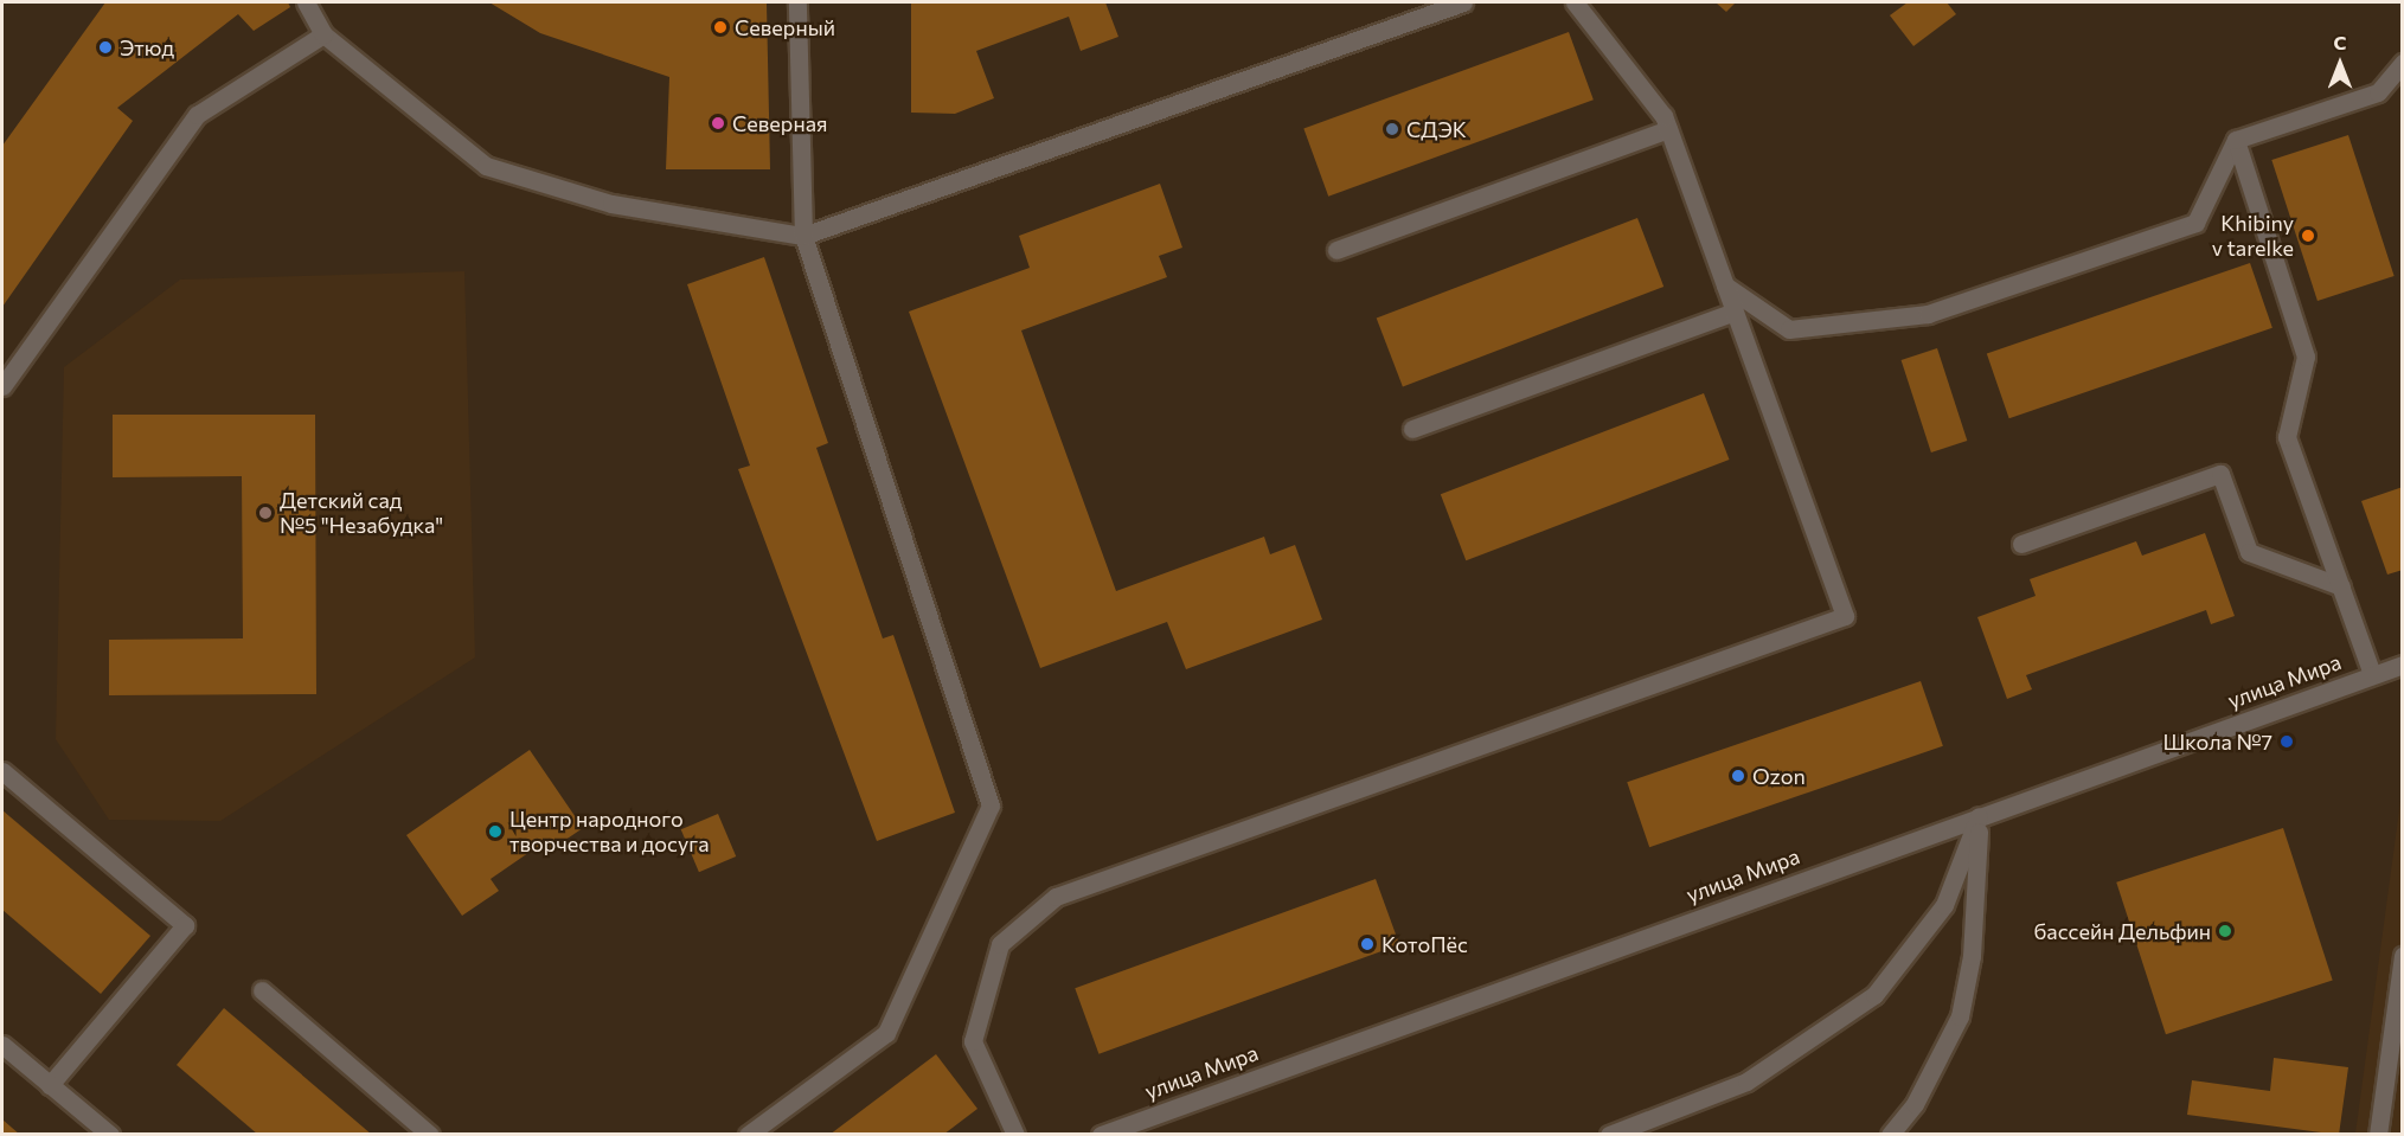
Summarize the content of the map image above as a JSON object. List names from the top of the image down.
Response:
{
  "streets": {
    "street": ["улица Мира"]
  },
  "places": [
    "Северный",
    "Этюд",
    "Северная",
    "СДЭК",
    "Khibiny v tarelke",
    "Детский сад №5 \"Незабудка\"",
    "Школа №7",
    "Ozon",
    "Центр народного творчества и досуга",
    "бассейн Дельфин",
    "КотоПёс"
  ],
  "north": "top"
}
